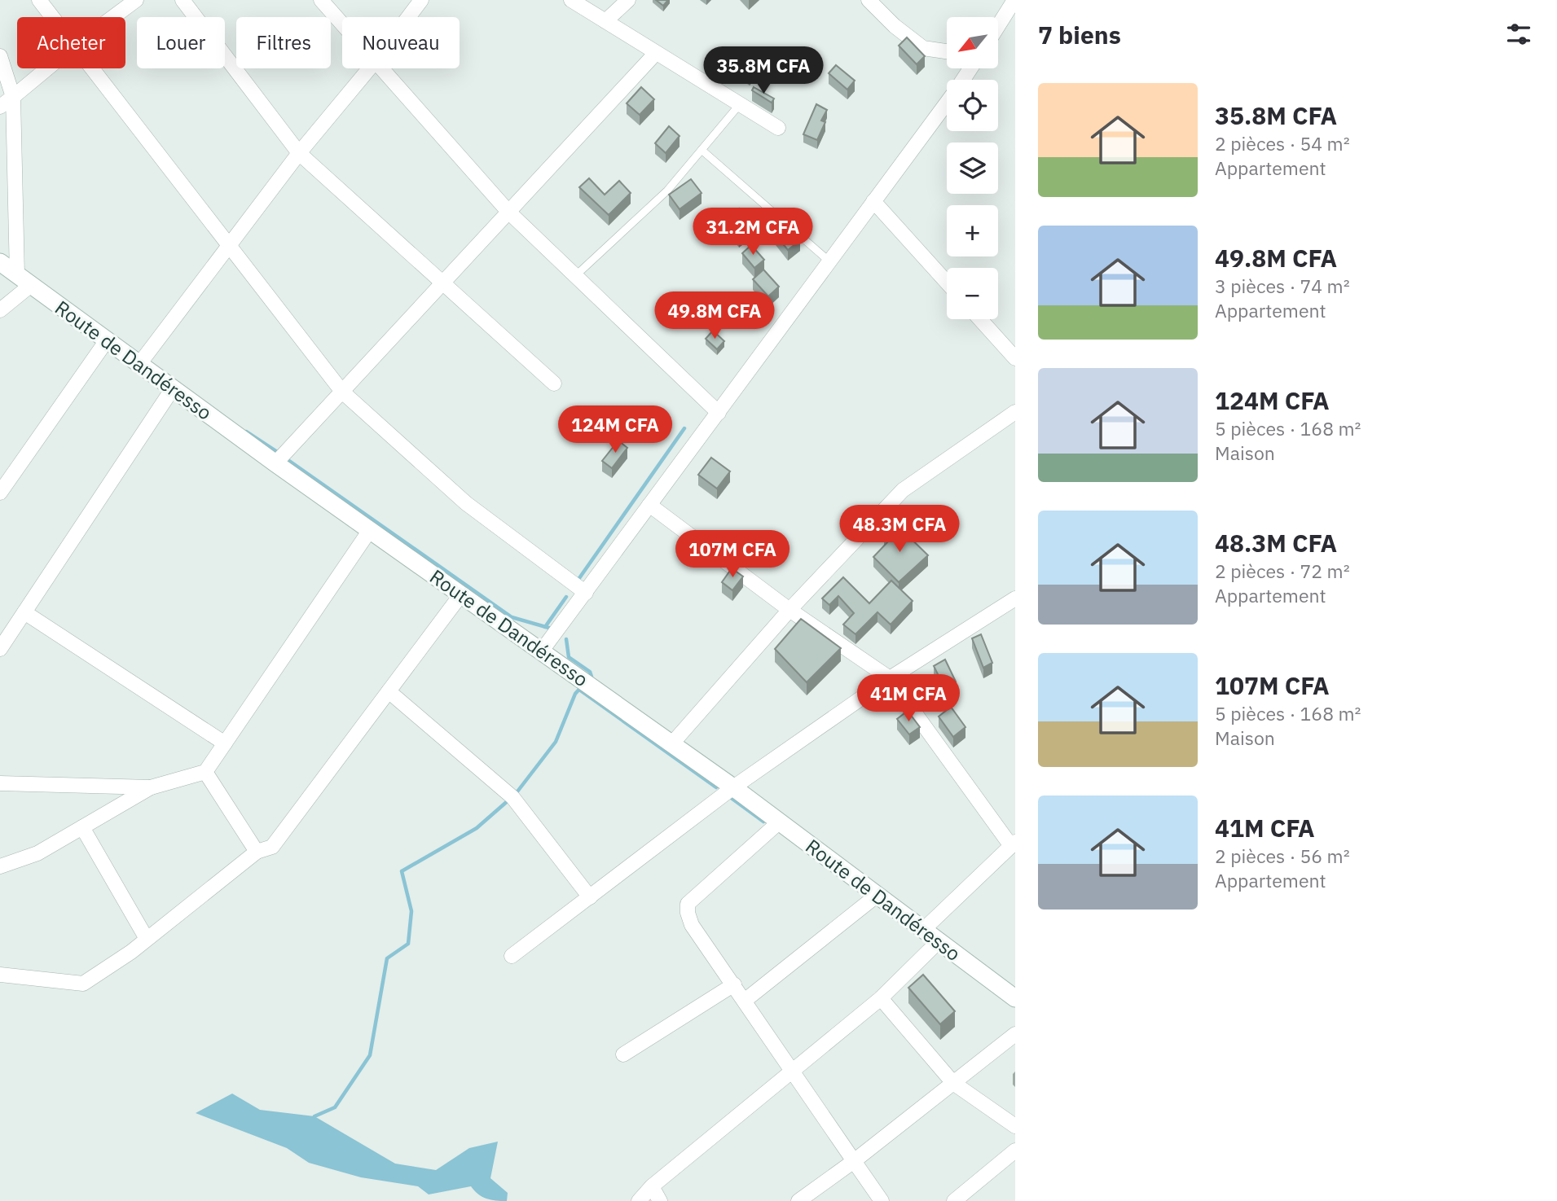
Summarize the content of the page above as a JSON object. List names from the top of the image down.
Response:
{
  "streets": {
    "street": ["Route de Dandéresso"]
  },
  "north": "bottom left",
  "page": {
    "heading": "7 biens",
    "map_buttons": ["+", "−"],
    "chip": [
      "Acheter",
      "Louer",
      "Filtres",
      "Nouveau"
    ],
    "price": [
      "35.8M CFA",
      "31.2M CFA",
      "49.8M CFA",
      "124M CFA",
      "48.3M CFA",
      "107M CFA",
      "41M CFA"
    ],
    "list": [
      {
        "name": "35.8M CFA",
        "note": "2 pièces · 54 m² · Appartement"
      },
      {
        "name": "49.8M CFA",
        "note": "3 pièces · 74 m² · Appartement"
      },
      {
        "name": "124M CFA",
        "note": "5 pièces · 168 m² · Maison"
      },
      {
        "name": "48.3M CFA",
        "note": "2 pièces · 72 m² · Appartement"
      },
      {
        "name": "107M CFA",
        "note": "5 pièces · 168 m² · Maison"
      },
      {
        "name": "41M CFA",
        "note": "2 pièces · 56 m² · Appartement"
      }
    ]
  }
}
